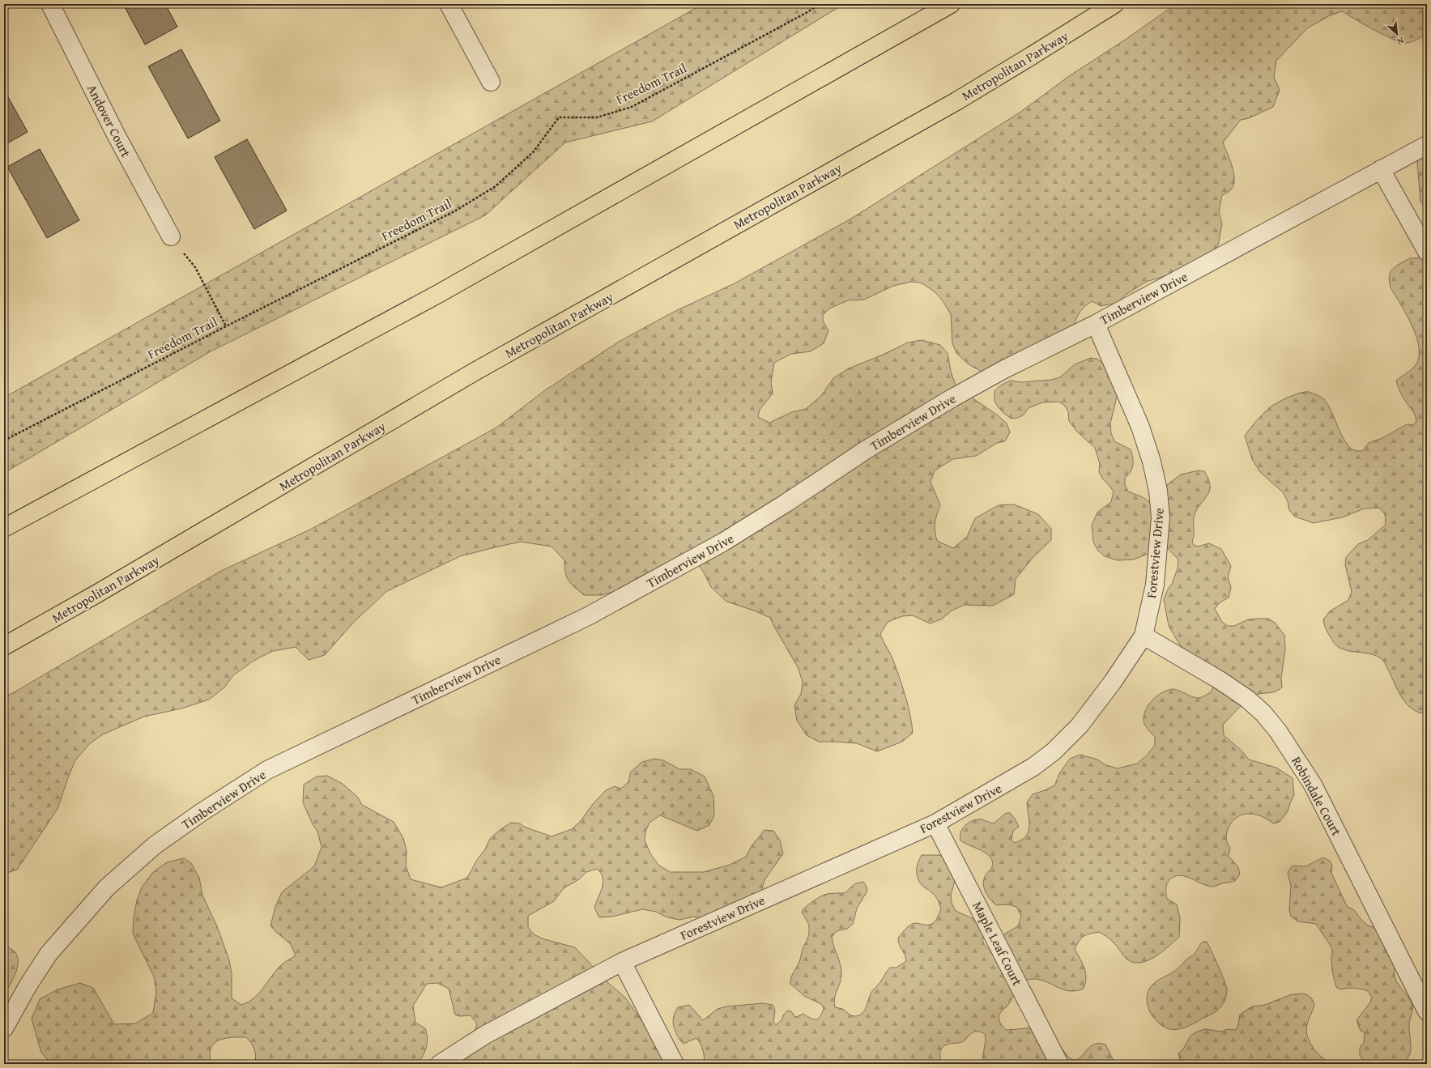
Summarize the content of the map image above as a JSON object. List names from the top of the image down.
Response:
{
  "streets": {
    "main road": ["Metropolitan Parkway"],
    "street": [
      "Andover Court",
      "Timberview Drive",
      "Forestview Drive",
      "Robindale Court",
      "Maple Leaf Court"
    ],
    "path": ["Freedom Trail"]
  },
  "crossings": [
    ["Timberview Drive", "Forestview Drive"],
    ["Forestview Drive", "Robindale Court"],
    ["Forestview Drive", "Maple Leaf Court"]
  ],
  "north": "bottom right"
}
